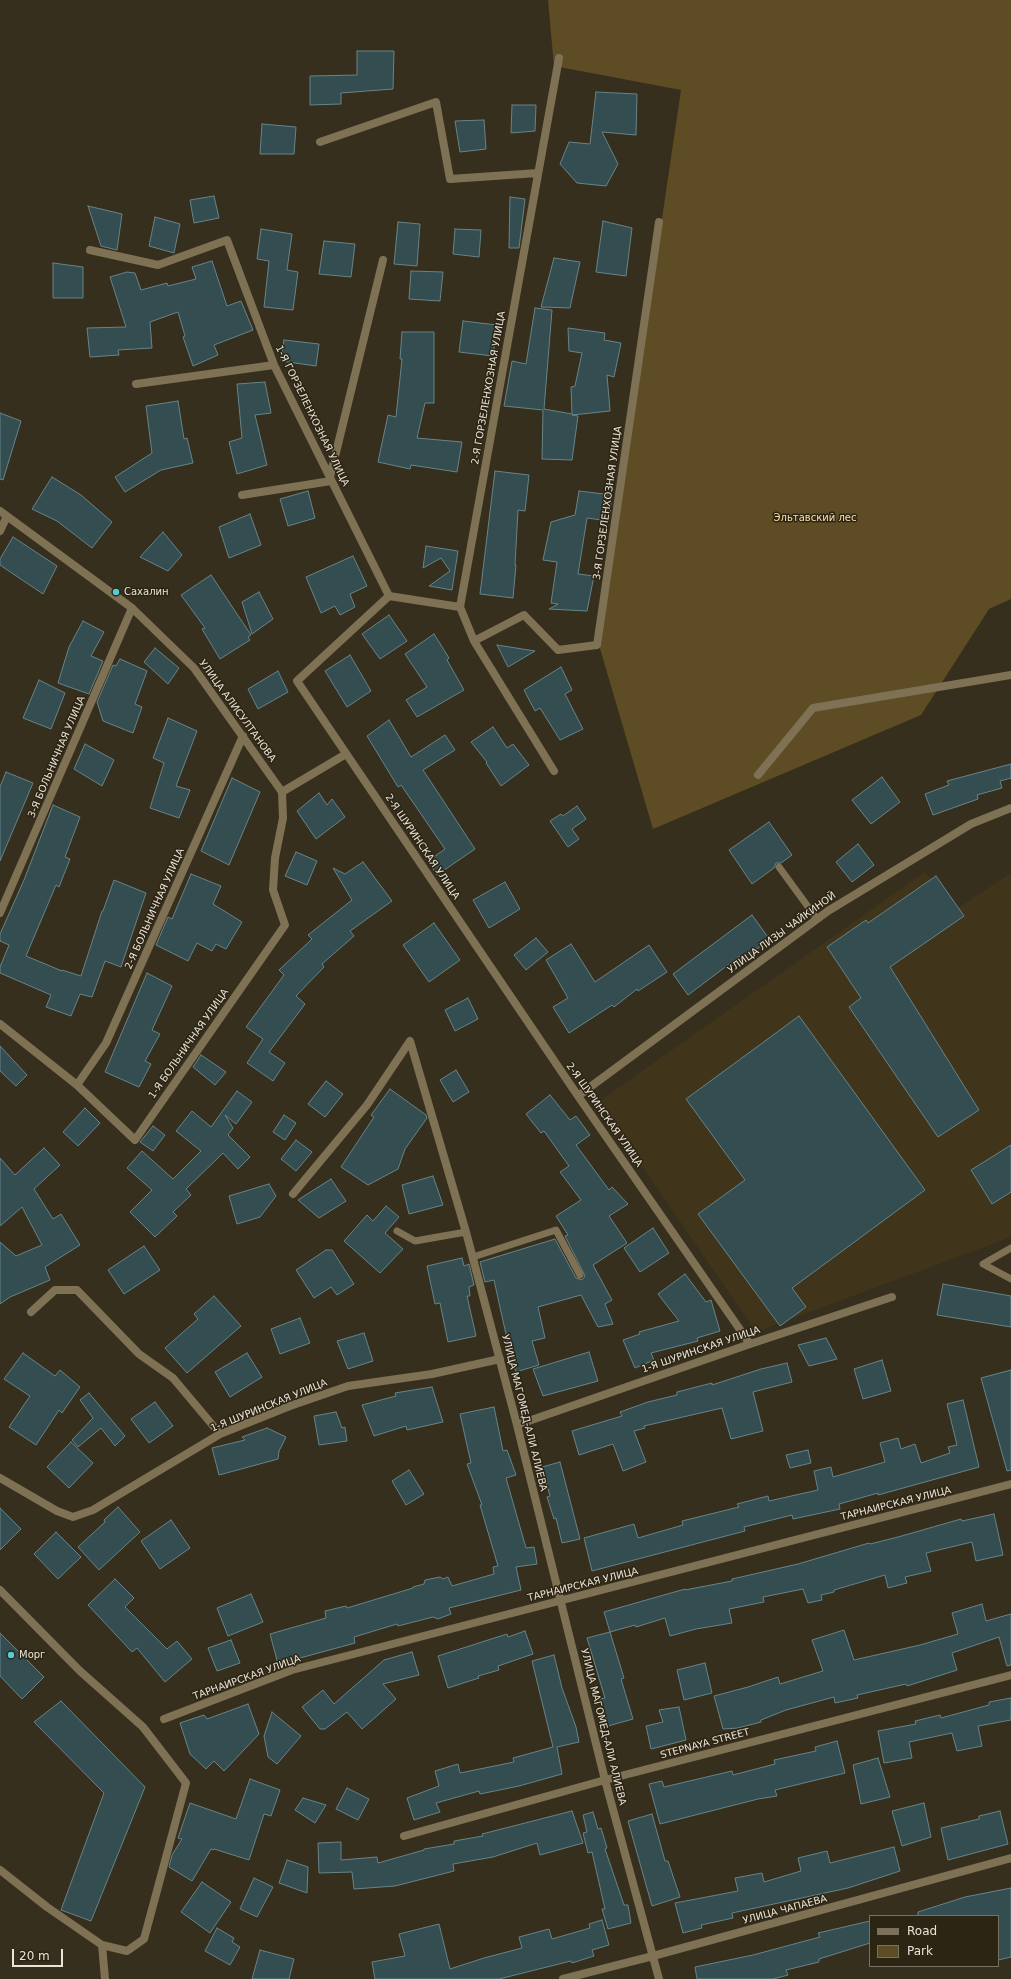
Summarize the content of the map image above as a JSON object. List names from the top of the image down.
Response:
{
  "streets": {
    "street": [
      "2-Я ГОРЗЕЛЕНХОЗНАЯ УЛИЦА",
      "1-Я ГОРЗЕЛЕНХОЗНАЯ УЛИЦА",
      "3-Я ГОРЗЕЛЕНХОЗНАЯ УЛИЦА",
      "УЛИЦА АЛИСУЛТАНОВА",
      "3-Я БОЛЬНИЧНАЯ УЛИЦА",
      "2-Я ШУРИНСКАЯ УЛИЦА",
      "2-Я БОЛЬНИЧНАЯ УЛИЦА",
      "УЛИЦА ЛИЗЫ ЧАЙКИНОЙ",
      "1-Я БОЛЬНИЧНАЯ УЛИЦА",
      "1-Я ШУРИНСКАЯ УЛИЦА",
      "УЛИЦА МАГОМЕД-АЛИ АЛИЕВА",
      "ТАРНАИРСКАЯ УЛИЦА",
      "STEPNAYA STREET",
      "УЛИЦА ЧАПАЕВА"
    ]
  },
  "crossings": [
    ["1-Я ГОРЗЕЛЕНХОЗНАЯ УЛИЦА", "2-Я ШУРИНСКАЯ УЛИЦА"],
    ["УЛИЦА АЛИСУЛТАНОВА", "3-Я БОЛЬНИЧНАЯ УЛИЦА"],
    ["УЛИЦА АЛИСУЛТАНОВА", "2-Я БОЛЬНИЧНАЯ УЛИЦА"],
    ["УЛИЦА АЛИСУЛТАНОВА", "1-Я БОЛЬНИЧНАЯ УЛИЦА"],
    ["2-Я ШУРИНСКАЯ УЛИЦА", "УЛИЦА ЛИЗЫ ЧАЙКИНОЙ"],
    ["2-Я ШУРИНСКАЯ УЛИЦА", "1-Я ШУРИНСКАЯ УЛИЦА"],
    ["2-Я БОЛЬНИЧНАЯ УЛИЦА", "1-Я БОЛЬНИЧНАЯ УЛИЦА"],
    ["1-Я ШУРИНСКАЯ УЛИЦА", "УЛИЦА МАГОМЕД-АЛИ АЛИЕВА"],
    ["УЛИЦА МАГОМЕД-АЛИ АЛИЕВА", "ТАРНАИРСКАЯ УЛИЦА"],
    ["УЛИЦА МАГОМЕД-АЛИ АЛИЕВА", "STEPNAYA STREET"],
    ["УЛИЦА МАГОМЕД-АЛИ АЛИЕВА", "УЛИЦА ЧАПАЕВА"]
  ],
  "parks": ["Эльтавский лес"],
  "places": ["Сахалин", "Морг"],
  "legend": ["Road", "Park"],
  "scale_bar": "20 m"
}
